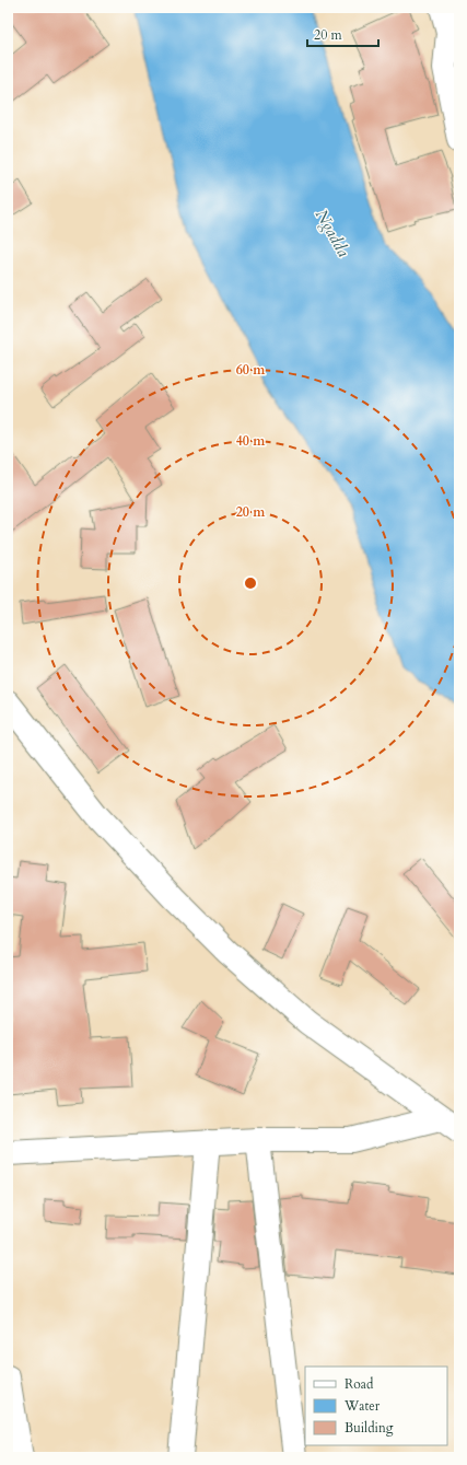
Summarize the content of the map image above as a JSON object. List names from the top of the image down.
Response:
{
  "water": ["Ngadda"],
  "legend": ["Road", "Water", "Building"],
  "scale_bar": "20 m",
  "rings": ["60 m", "40 m", "20 m"]
}
